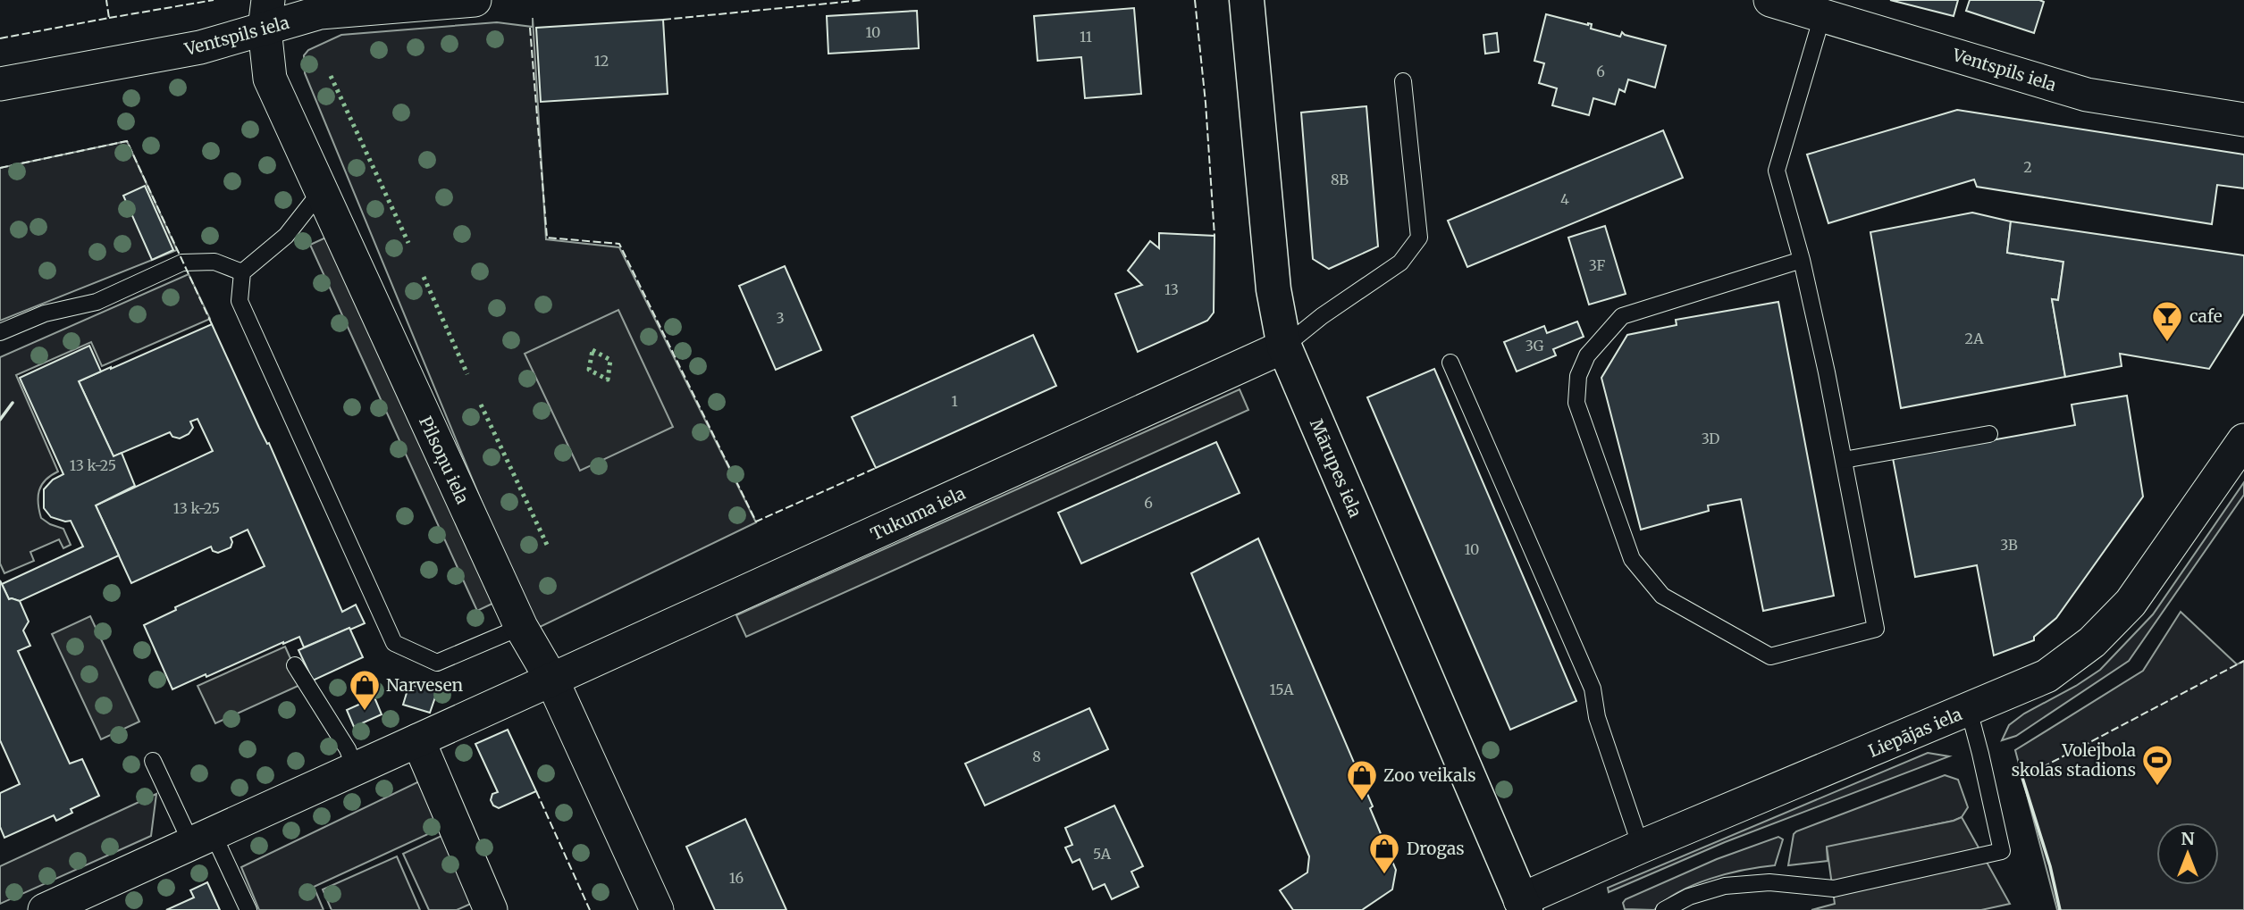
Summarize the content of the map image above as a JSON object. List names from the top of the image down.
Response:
{
  "streets": {
    "street": [
      "Ventspils iela",
      "Pilsoņu iela",
      "Mārupes iela",
      "Tukuma iela",
      "Liepājas iela"
    ]
  },
  "crossings": [
    ["Ventspils iela", "Pilsoņu iela"],
    ["Pilsoņu iela", "Tukuma iela"],
    ["Mārupes iela", "Tukuma iela"],
    ["Mārupes iela", "Liepājas iela"]
  ],
  "places": {
    "bar": ["cafe"],
    "shop": ["Narvesen", "Zoo veikals", "Drogas"],
    "sports": ["Volejbola skolas stadions"]
  },
  "house_numbers": [
    "10",
    "11",
    "12",
    "6",
    "2",
    "8B",
    "4",
    "3F",
    "13",
    "3",
    "2A",
    "3G",
    "1",
    "3D",
    "13 k-25",
    "6",
    "13 k-25",
    "3B",
    "10",
    "15A",
    "8",
    "5A",
    "16"
  ],
  "north": "top"
}
